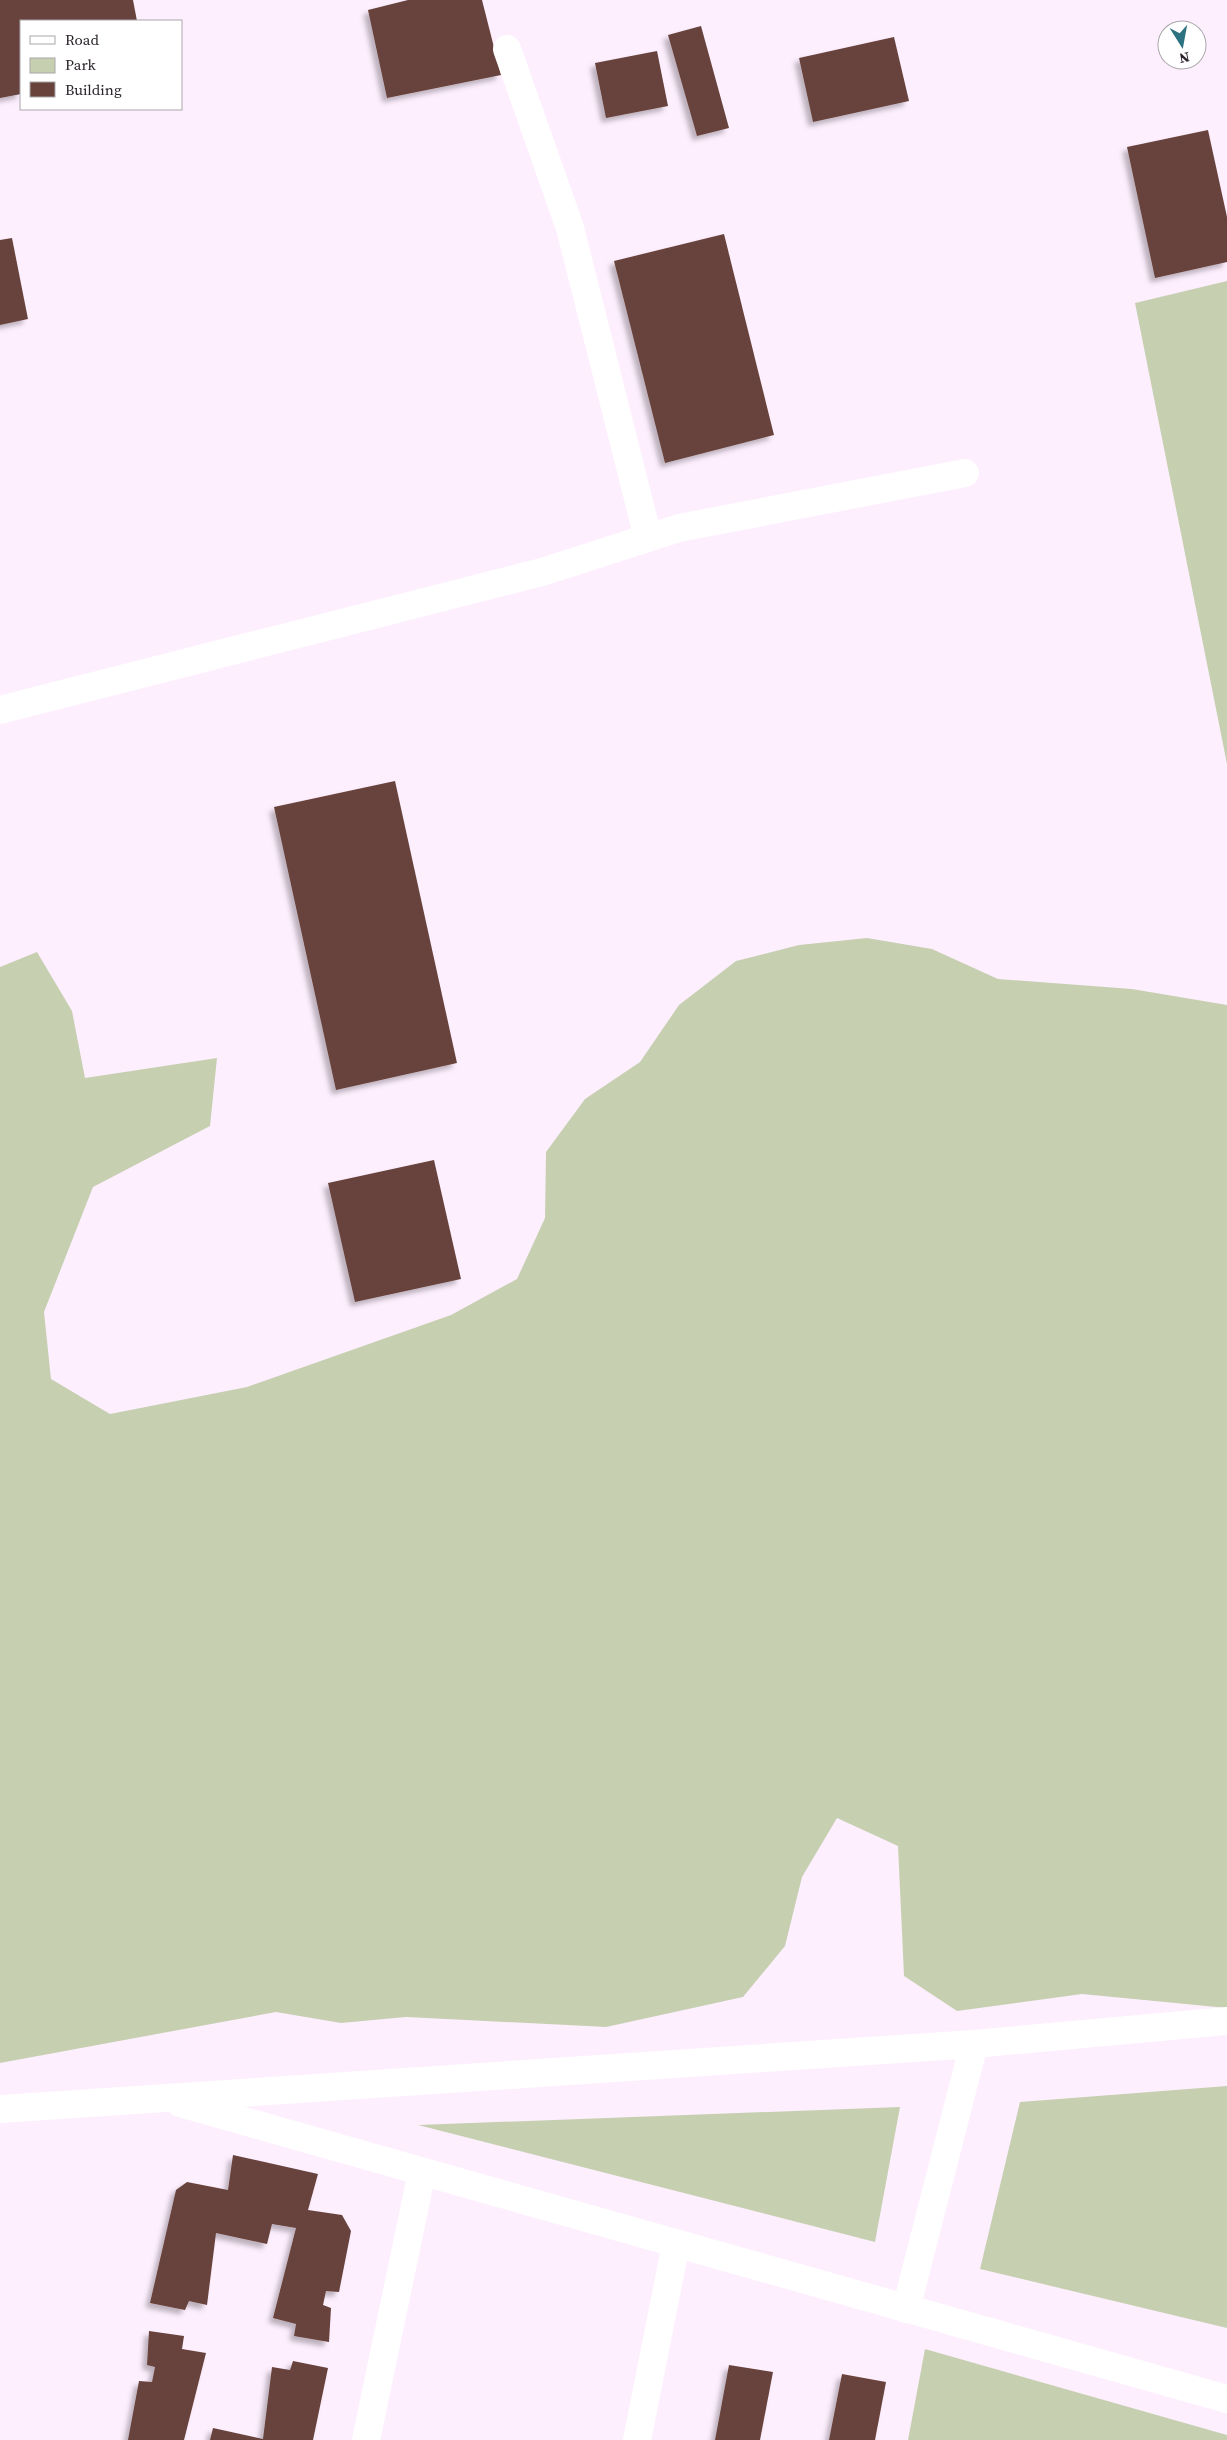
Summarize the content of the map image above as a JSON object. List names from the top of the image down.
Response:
{
  "legend": ["Road", "Park", "Building"],
  "north": "bottom"
}
